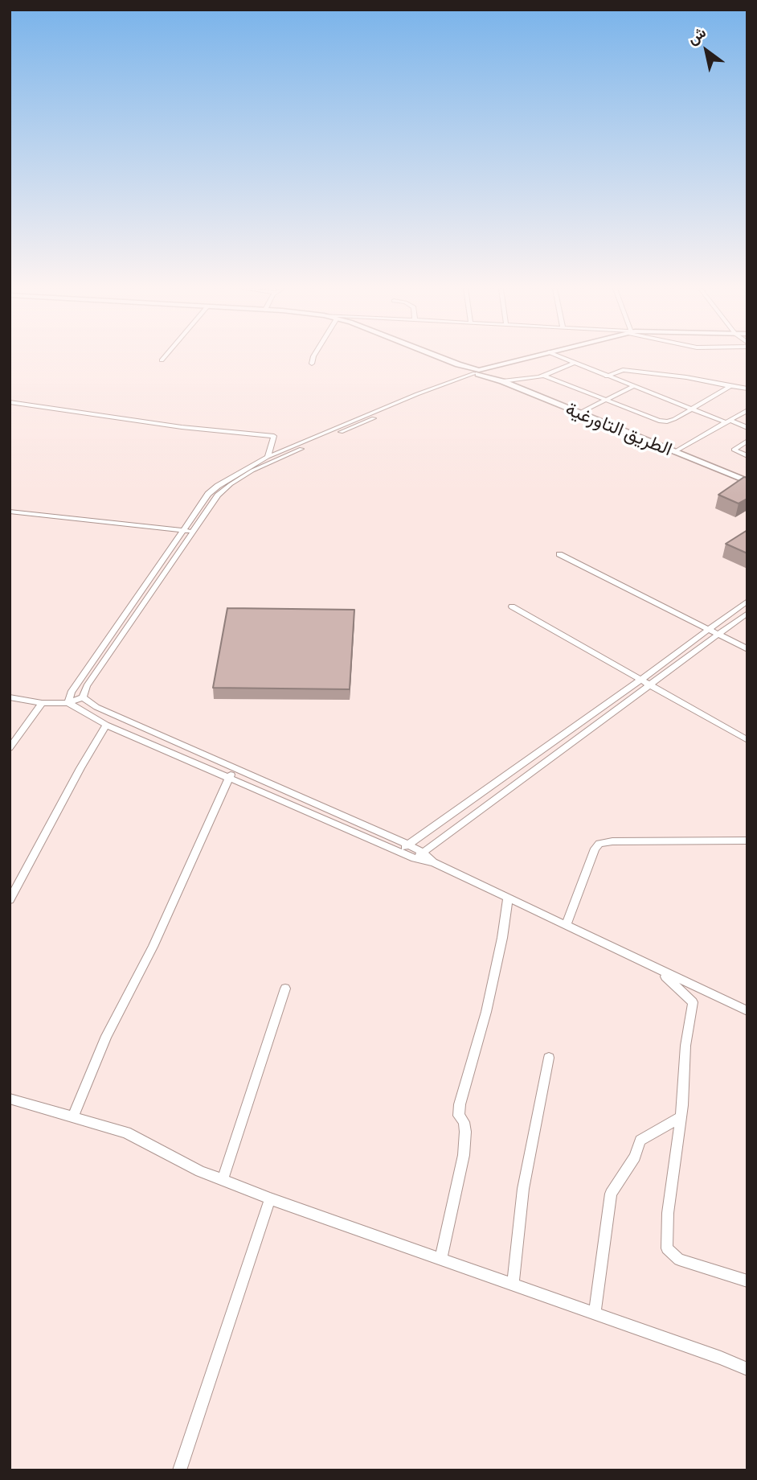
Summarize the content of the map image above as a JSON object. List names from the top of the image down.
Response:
{
  "streets": {
    "street": ["الطريق التاورغية"]
  },
  "north": "top left"
}
